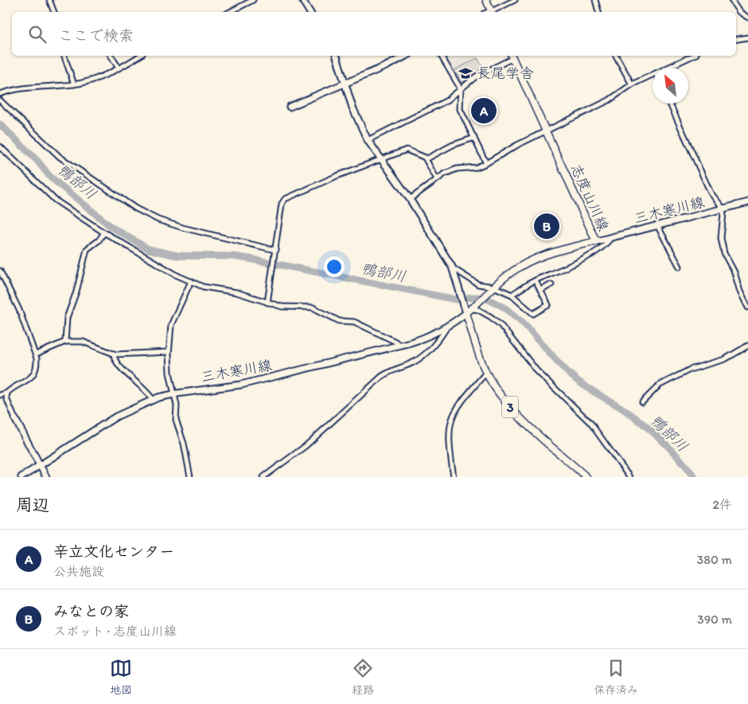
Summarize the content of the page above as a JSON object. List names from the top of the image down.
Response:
{
  "streets": {
    "main road": ["志度山川線", "三木寒川線", "3"]
  },
  "crossings": [
    ["志度山川線", "三木寒川線"],
    ["志度山川線", "3"],
    ["三木寒川線", "3"]
  ],
  "water": ["鴨部川"],
  "places": {
    "school or university": ["長尾学舎"]
  },
  "north": "top left",
  "page": {
    "search": "ここで検索",
    "pins": ["A", "B"],
    "heading": ["周辺", "2件"],
    "list": [
      {
        "mark": "A",
        "name": "辛立文化センター",
        "note": "公共施設",
        "value": "380 m"
      },
      {
        "mark": "B",
        "name": "みなとの家",
        "note": "スポット · 志度山川線",
        "value": "390 m"
      }
    ],
    "nav": ["地図", "経路", "保存済み"]
  }
}
